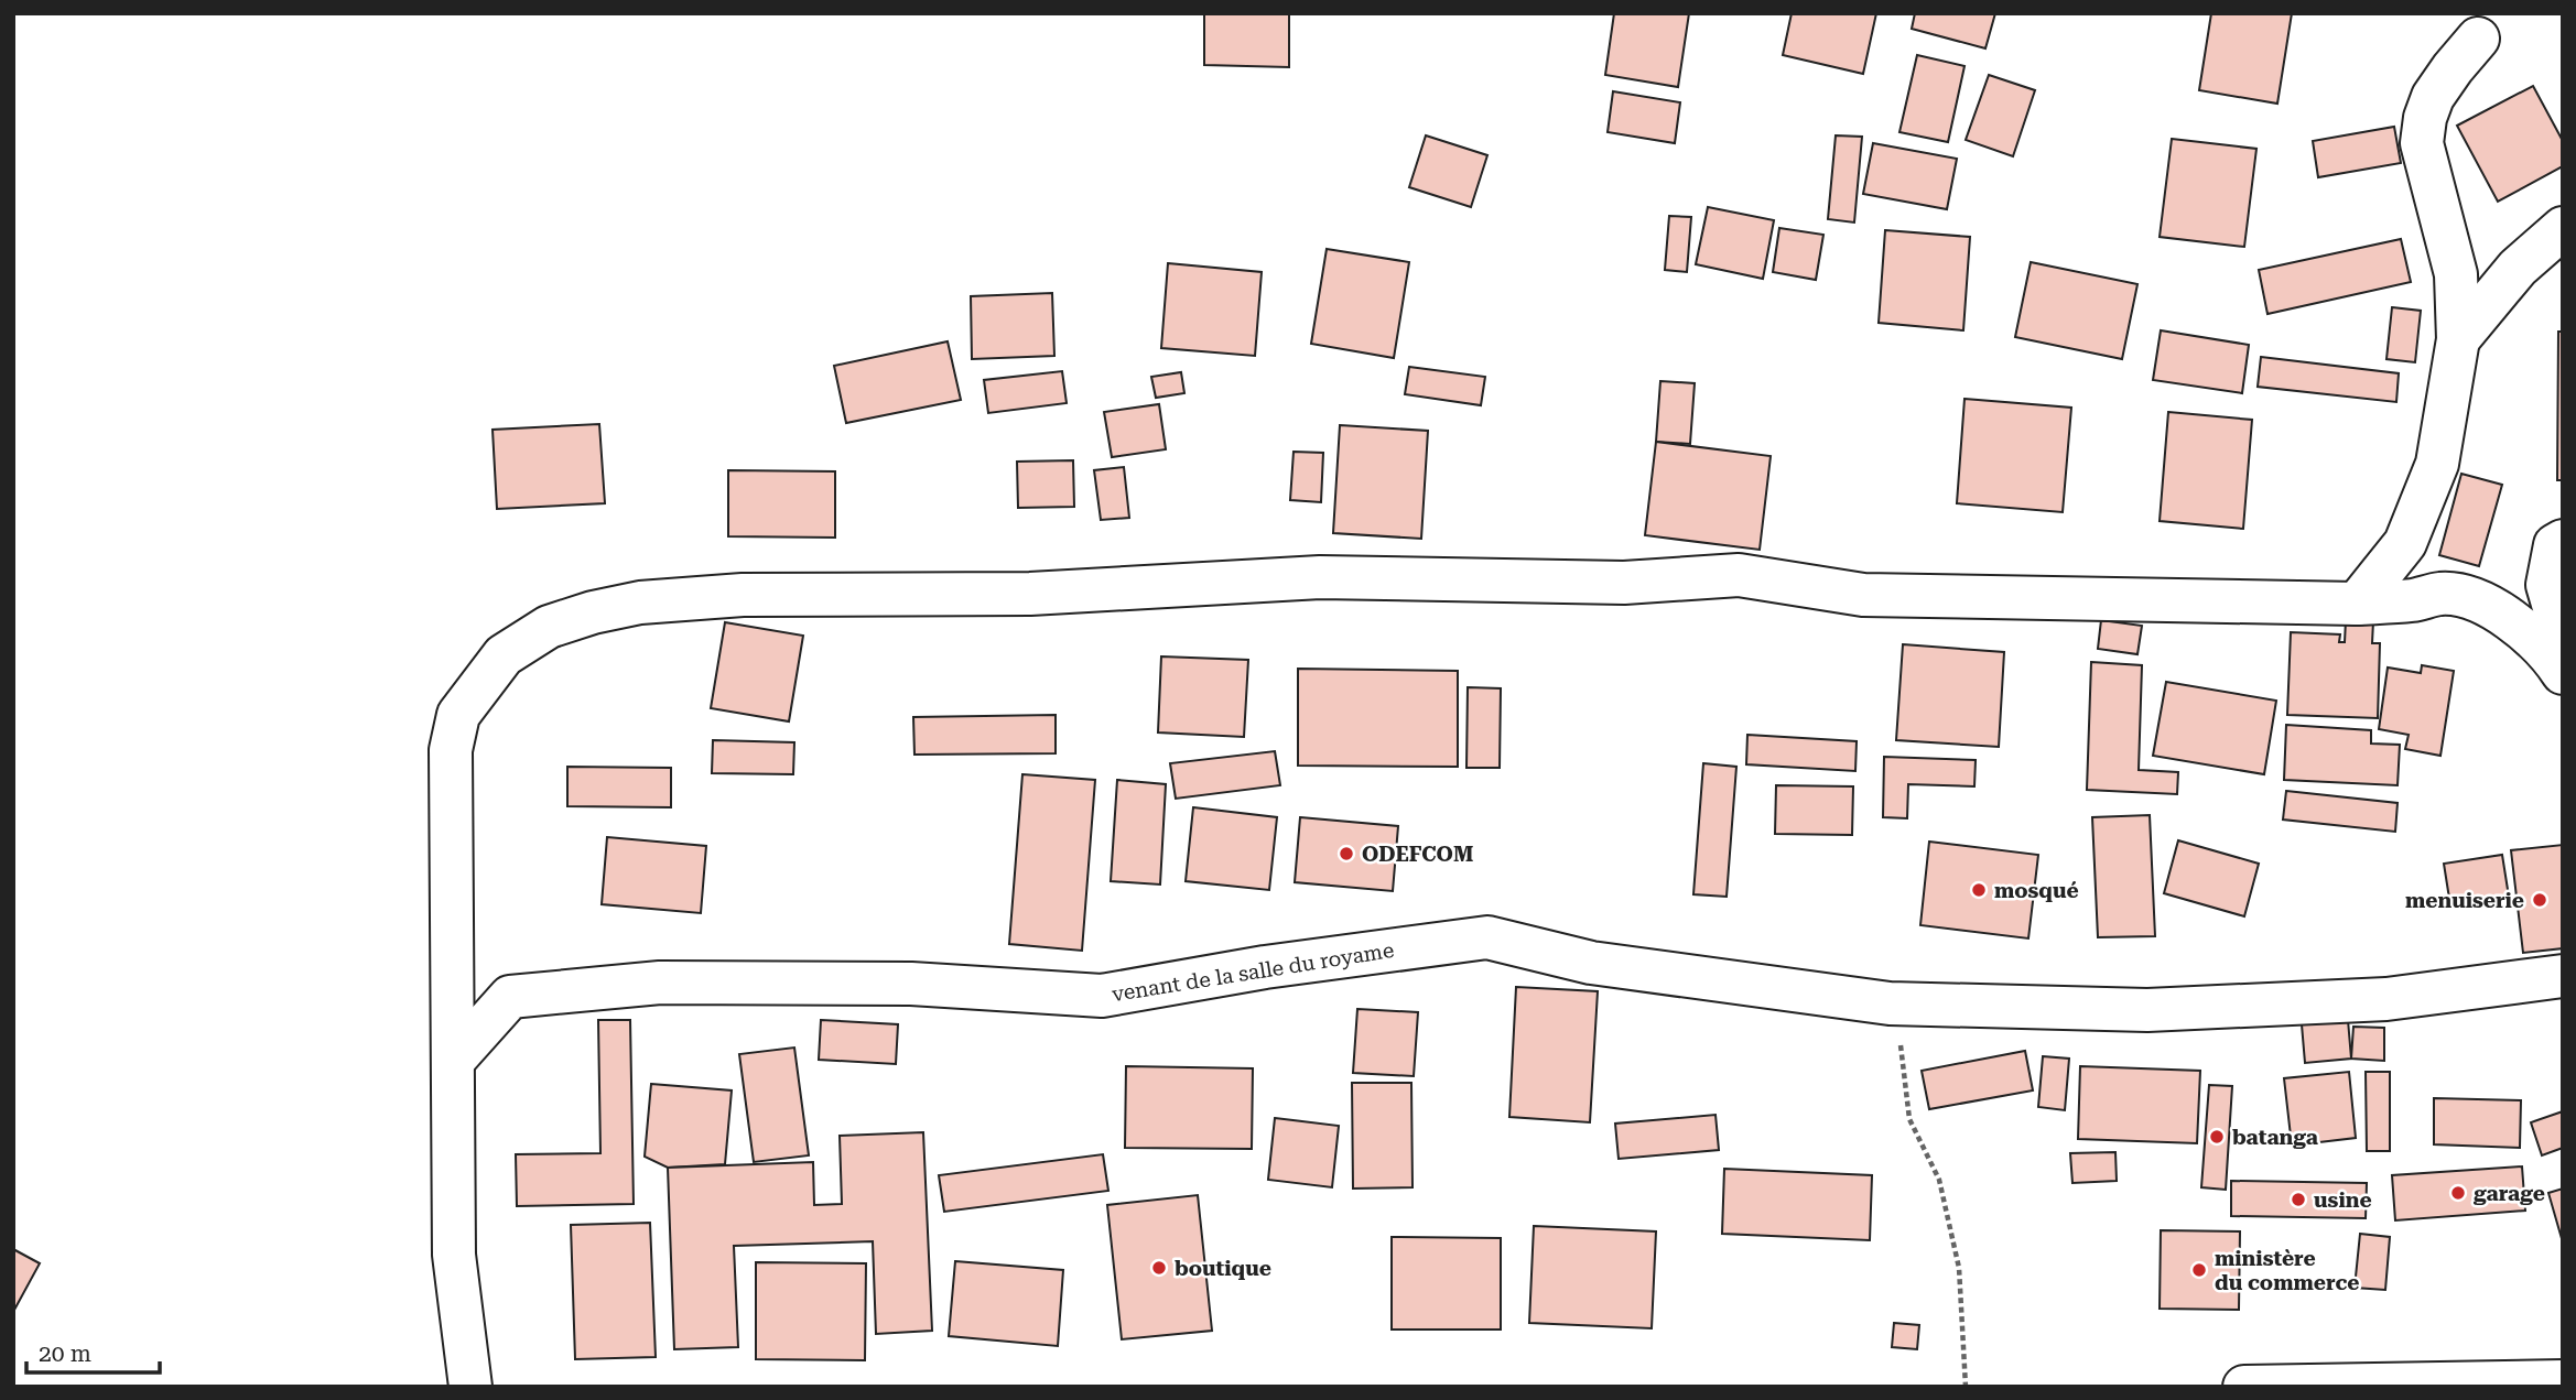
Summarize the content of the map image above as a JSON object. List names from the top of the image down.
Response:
{
  "streets": {
    "street": ["venant de la salle du royame"]
  },
  "places": [
    "ODEFCOM",
    "mosqué",
    "menuiserie",
    "batanga",
    "garage",
    "usine",
    "boutique",
    "ministère du commerce"
  ],
  "scale_bar": "20 m"
}
